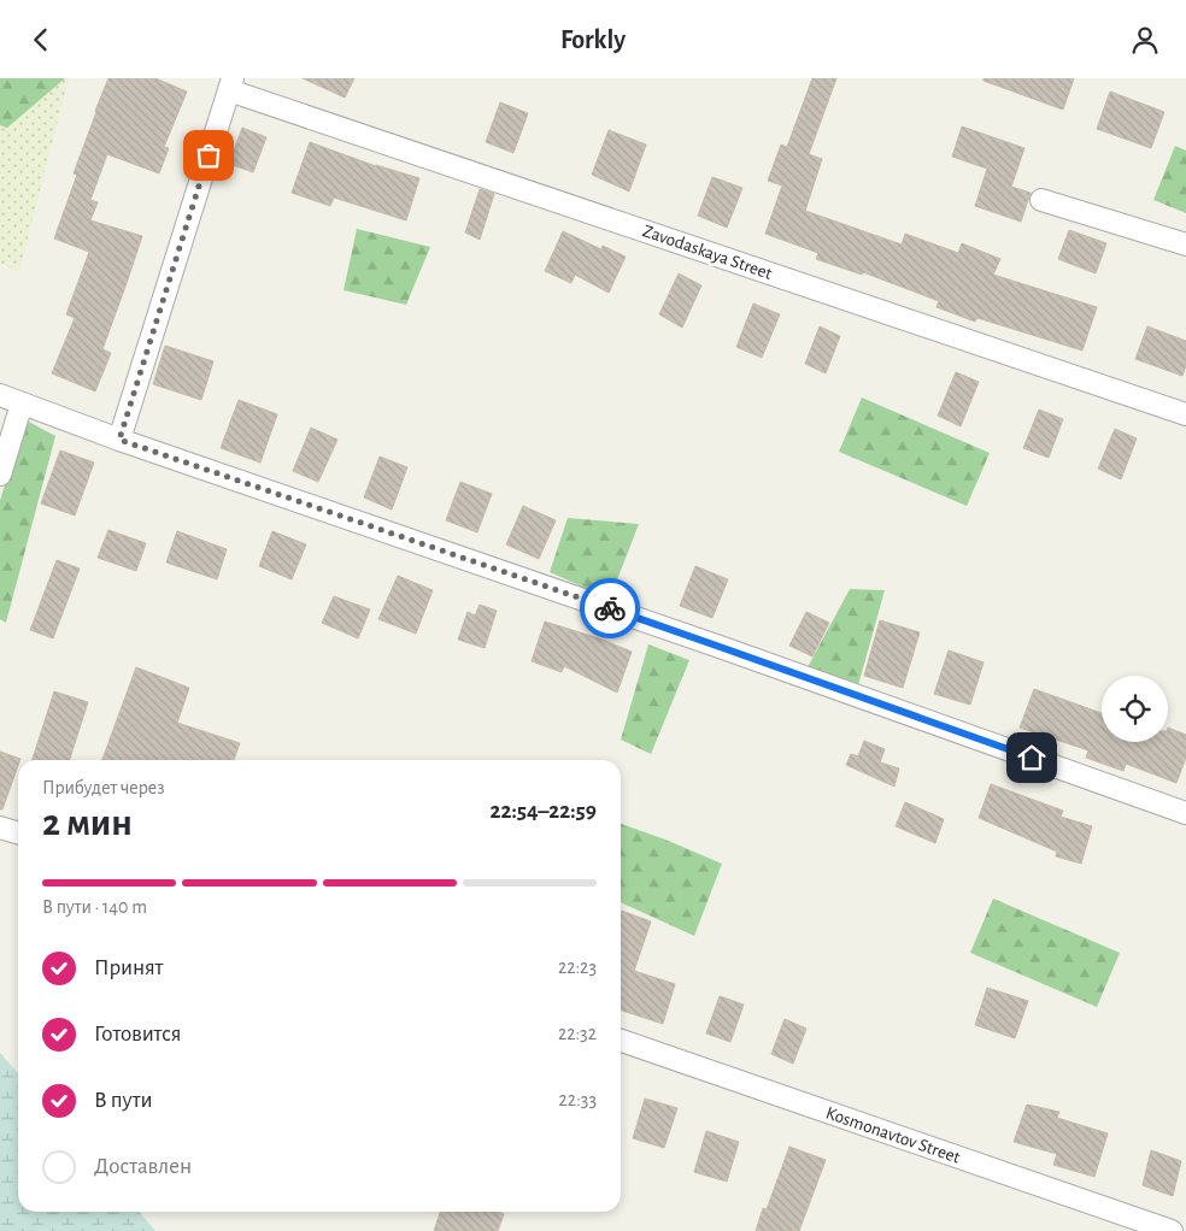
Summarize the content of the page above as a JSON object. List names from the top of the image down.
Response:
{
  "streets": {
    "street": ["Zavodaskaya Street", "Kosmonavtov Street"]
  },
  "page": {
    "header": "Forkly",
    "heading": ["2 мин", "Прибудет через", "22:54–22:59"],
    "bar": "В пути · 140 m",
    "list": [
      ["Принят", "22:23"],
      ["Готовится", "22:32"],
      ["В пути", "22:33"],
      "Доставлен"
    ]
  }
}
